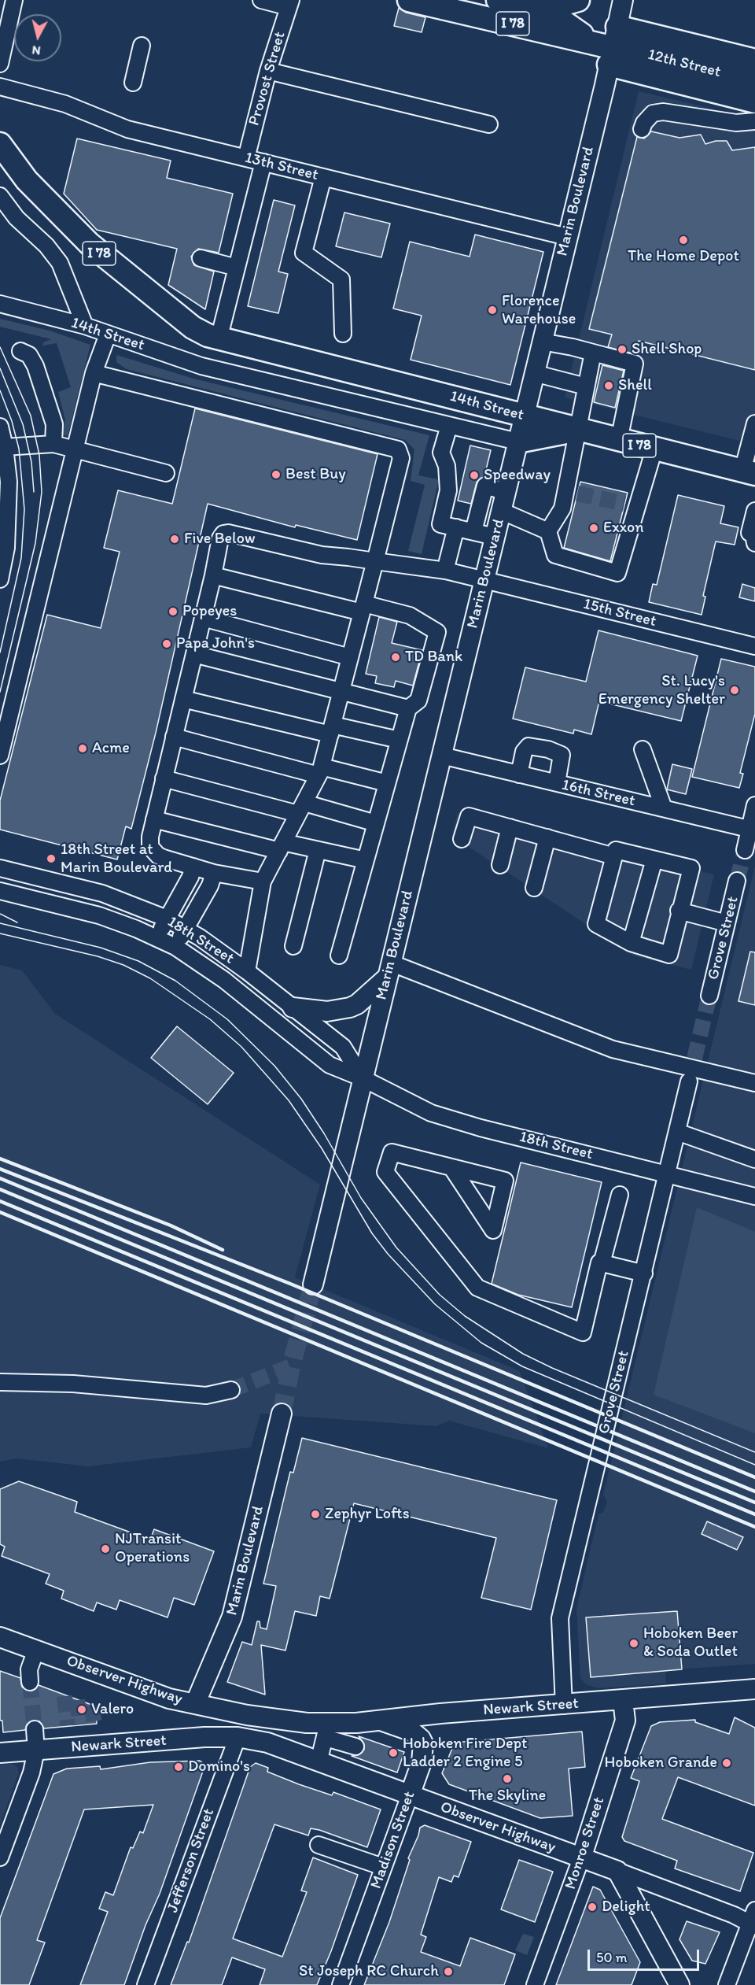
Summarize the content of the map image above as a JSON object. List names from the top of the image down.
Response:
{
  "streets": {
    "highway": ["I 78", "12th Street", "14th Street"],
    "main road": [
      "Marin Boulevard",
      "Observer Highway",
      "Newark Street",
      "Madison Street",
      "Monroe Street"
    ],
    "street": [
      "Provost Street",
      "13th Street",
      "15th Street",
      "16th Street",
      "Grove Street",
      "18th Street",
      "Jefferson Street"
    ]
  },
  "crossings": [
    ["I 78", "12th Street"],
    ["I 78", "Marin Boulevard"],
    ["I 78", "14th Street"],
    ["12th Street", "Marin Boulevard"],
    ["Provost Street", "13th Street"],
    ["13th Street", "Marin Boulevard"],
    ["Marin Boulevard", "14th Street"],
    ["Marin Boulevard", "15th Street"],
    ["Marin Boulevard", "16th Street"],
    ["Marin Boulevard", "18th Street"],
    ["Marin Boulevard", "Observer Highway"],
    ["Grove Street", "18th Street"],
    ["Grove Street", "Newark Street"],
    ["Observer Highway", "Newark Street"],
    ["Observer Highway", "Madison Street"],
    ["Observer Highway", "Monroe Street"],
    ["Observer Highway", "Jefferson Street"],
    ["Newark Street", "Madison Street"],
    ["Newark Street", "Monroe Street"],
    ["Newark Street", "Jefferson Street"]
  ],
  "places": [
    "The Home Depot",
    "Florence Warehouse",
    "Shell Shop",
    "Shell",
    "Best Buy",
    "Speedway",
    "Exxon",
    "Five Below",
    "Popeyes",
    "Papa John's",
    "TD Bank",
    "St. Lucy's Emergency Shelter",
    "Acme",
    "18th Street at Marin Boulevard",
    "Zephyr Lofts",
    "NJTransit Operations",
    "Hoboken Beer & Soda Outlet",
    "Valero",
    "Hoboken Fire Dept Ladder 2 Engine 5",
    "Hoboken Grande",
    "Domino's",
    "The Skyline",
    "Delight",
    "St Joseph RC Church"
  ],
  "scale_bar": "50 m",
  "north": "bottom"
}
